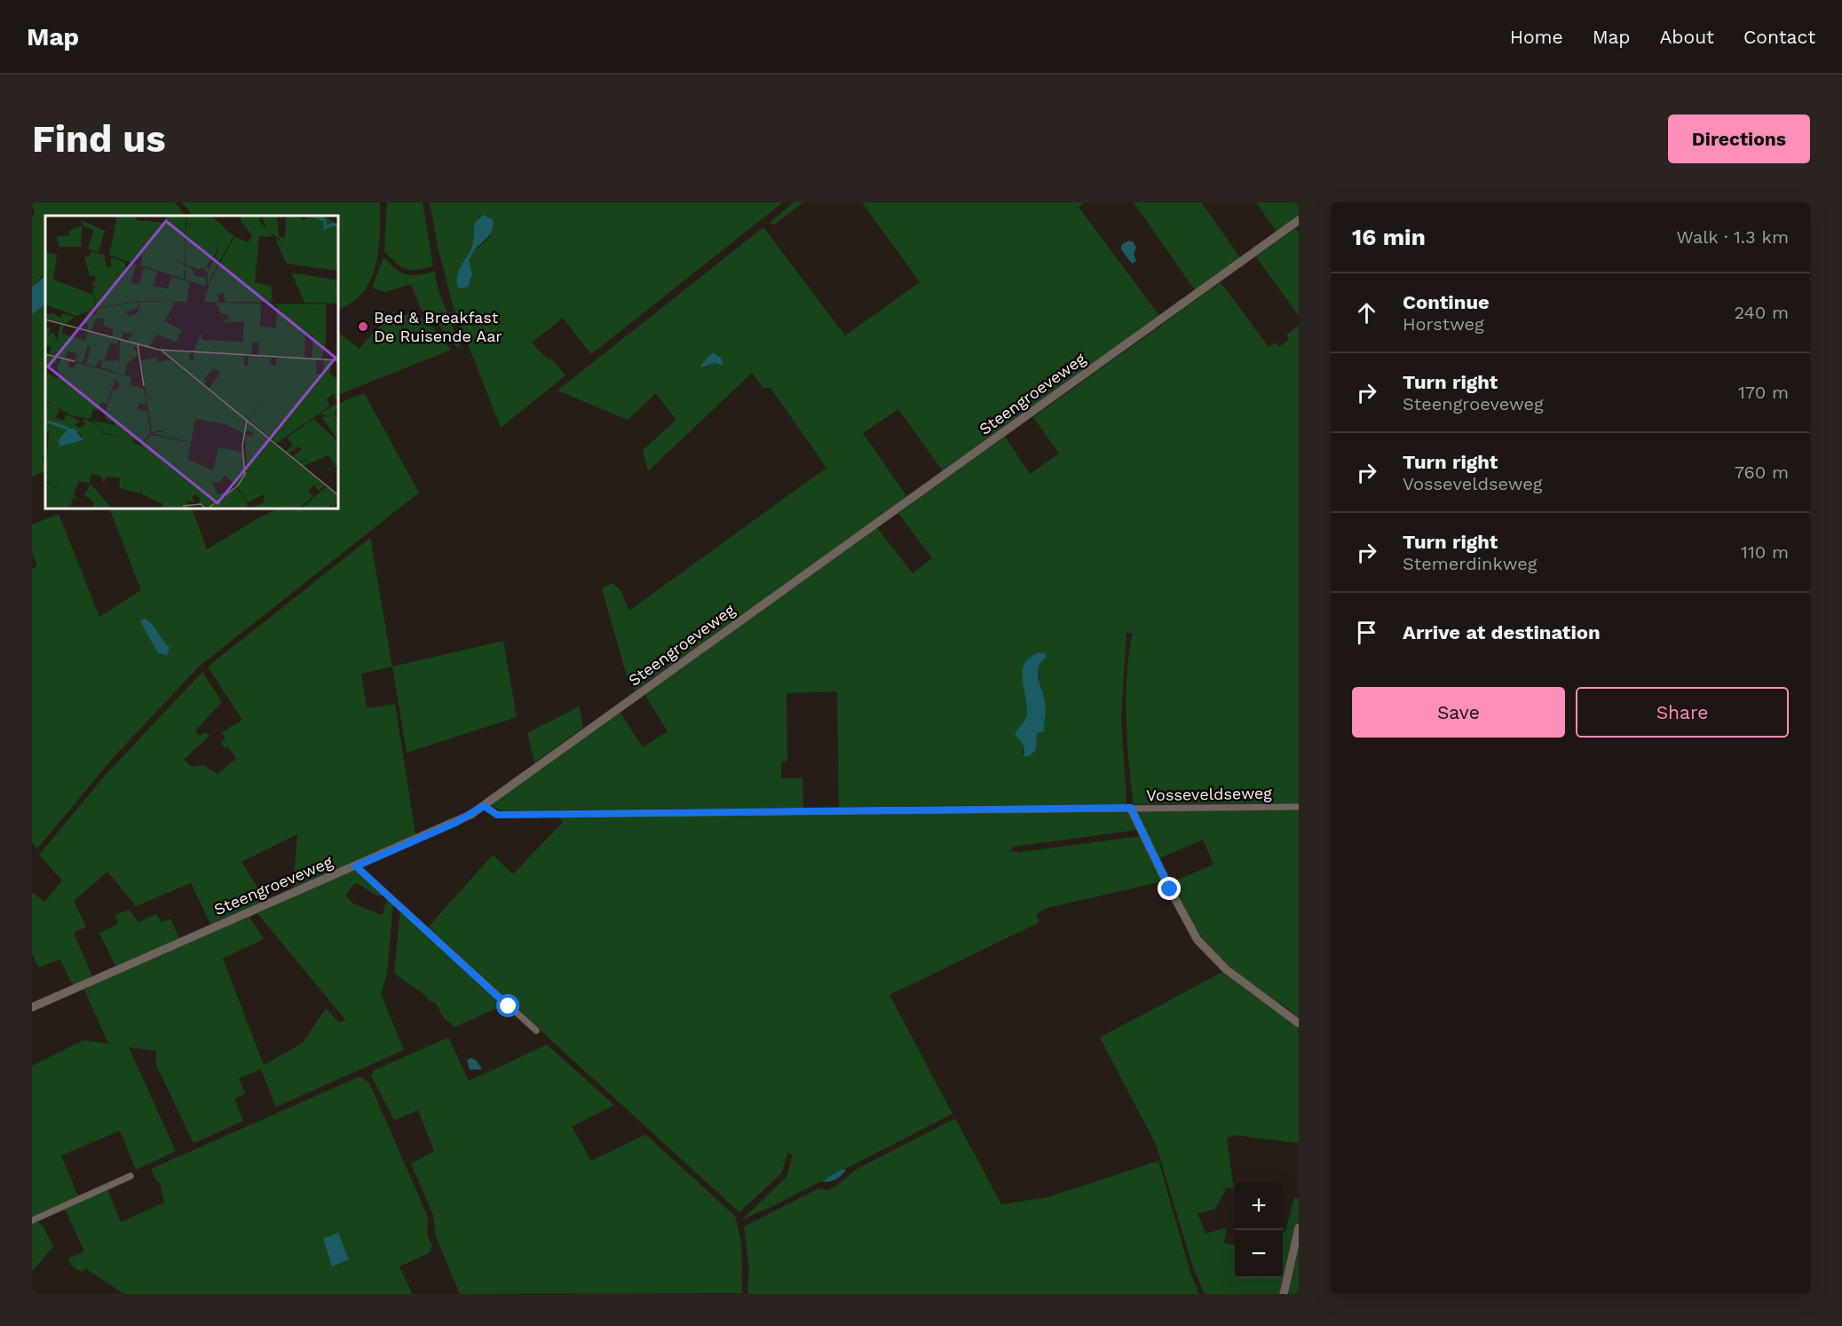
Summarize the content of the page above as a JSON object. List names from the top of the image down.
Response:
{
  "streets": {
    "street": ["Steengroeveweg", "Vosseveldseweg"]
  },
  "crossings": [
    ["Steengroeveweg", "Vosseveldseweg"]
  ],
  "places": ["Bed & Breakfast De Ruisende Aar"],
  "page": {
    "header": "Map",
    "nav": [
      "Home",
      "Map",
      "About",
      "Contact"
    ],
    "buttons": [
      "Directions",
      ["Save", "Share"]
    ],
    "title": "Find us",
    "heading": ["16 min", "Walk · 1.3 km"],
    "list": [
      ["Continue", "Horstweg", "240 m"],
      ["Turn right", "Steengroeveweg", "170 m"],
      ["Turn right", "Vosseveldseweg", "760 m"],
      ["Turn right", "Stemerdinkweg", "110 m"],
      "Arrive at destination"
    ],
    "map_buttons": ["+", "−"]
  }
}
